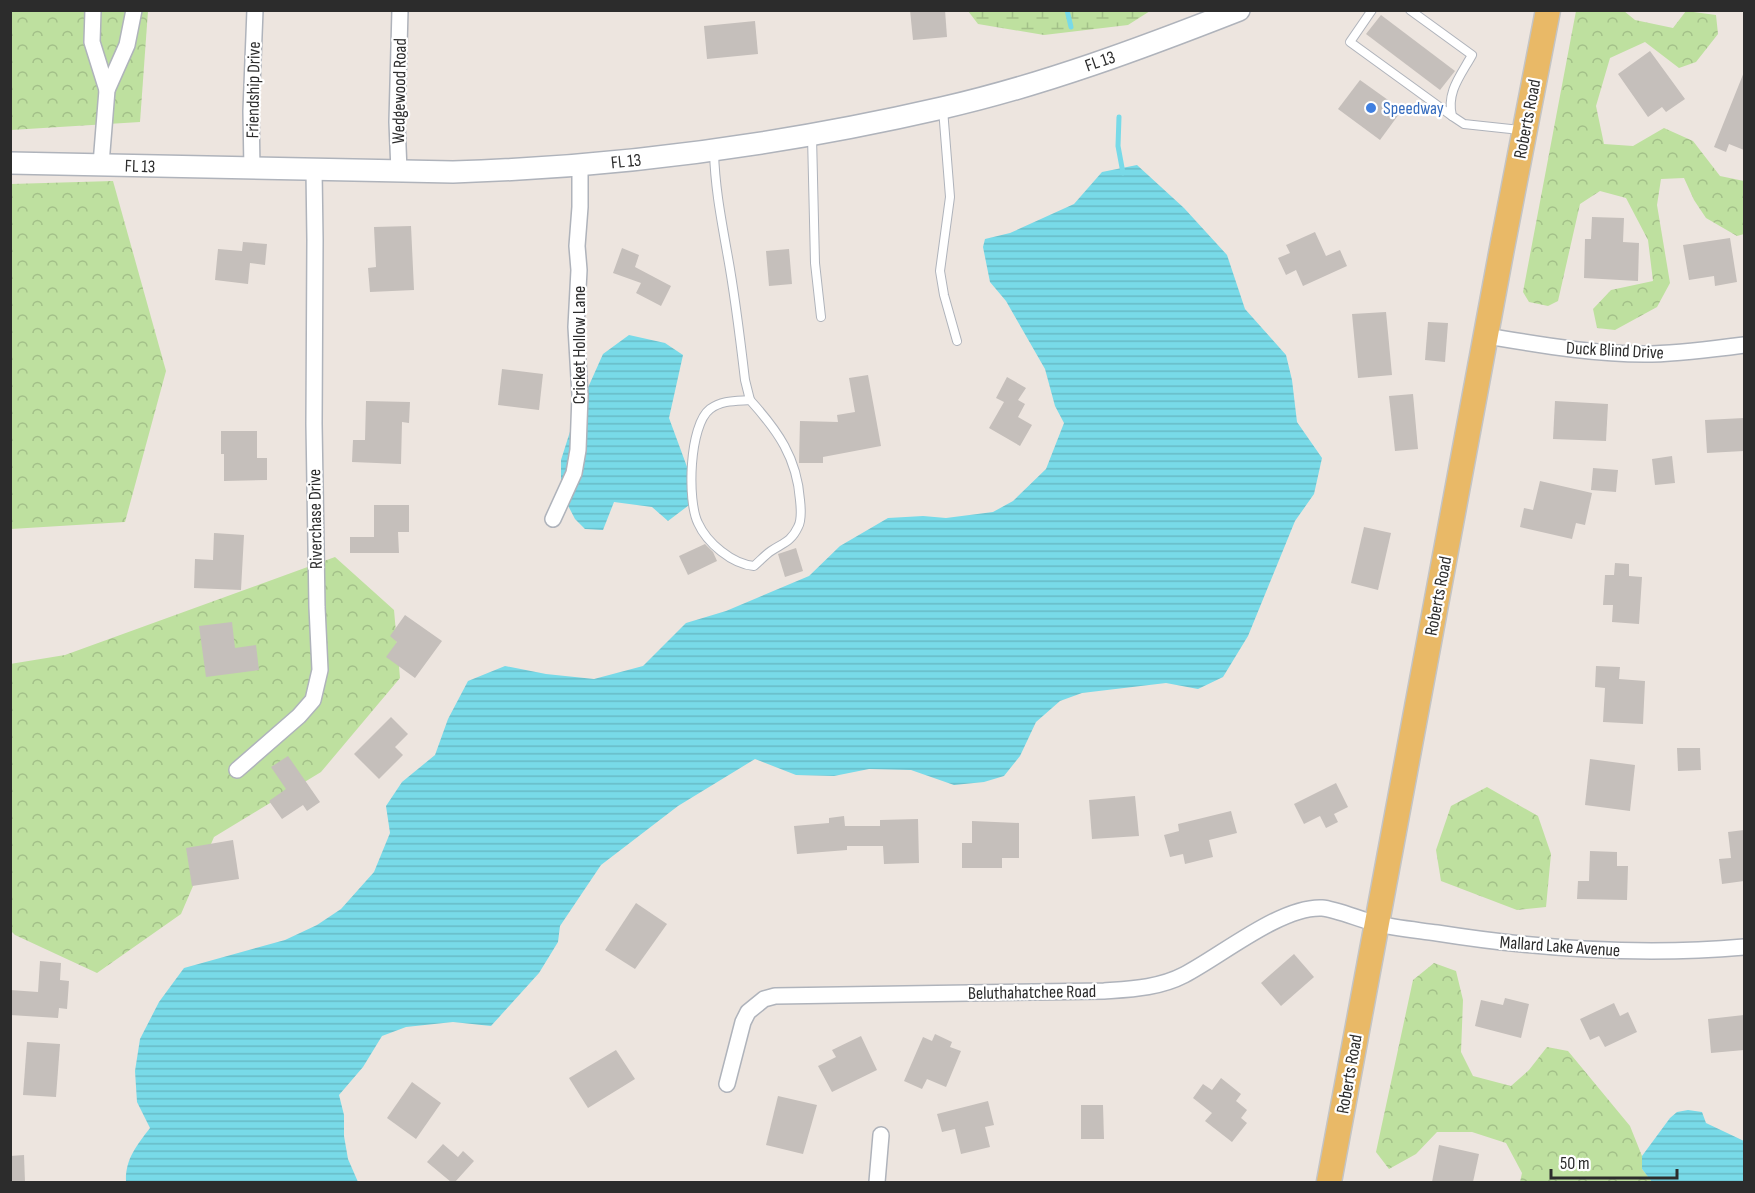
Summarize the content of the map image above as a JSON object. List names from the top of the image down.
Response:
{
  "streets": {
    "main road": ["FL 13", "Roberts Road"],
    "street": [
      "Friendship Drive",
      "Wedgewood Road",
      "Cricket Hollow Lane",
      "Duck Blind Drive",
      "Riverchase Drive",
      "Mallard Lake Avenue",
      "Beluthahatchee Road"
    ]
  },
  "crossings": [
    ["FL 13", "Friendship Drive"],
    ["FL 13", "Wedgewood Road"],
    ["FL 13", "Cricket Hollow Lane"],
    ["FL 13", "Riverchase Drive"],
    ["Roberts Road", "Duck Blind Drive"],
    ["Roberts Road", "Mallard Lake Avenue"],
    ["Roberts Road", "Beluthahatchee Road"],
    ["Mallard Lake Avenue", "Beluthahatchee Road"]
  ],
  "places": ["Speedway"],
  "scale_bar": "50 m"
}
